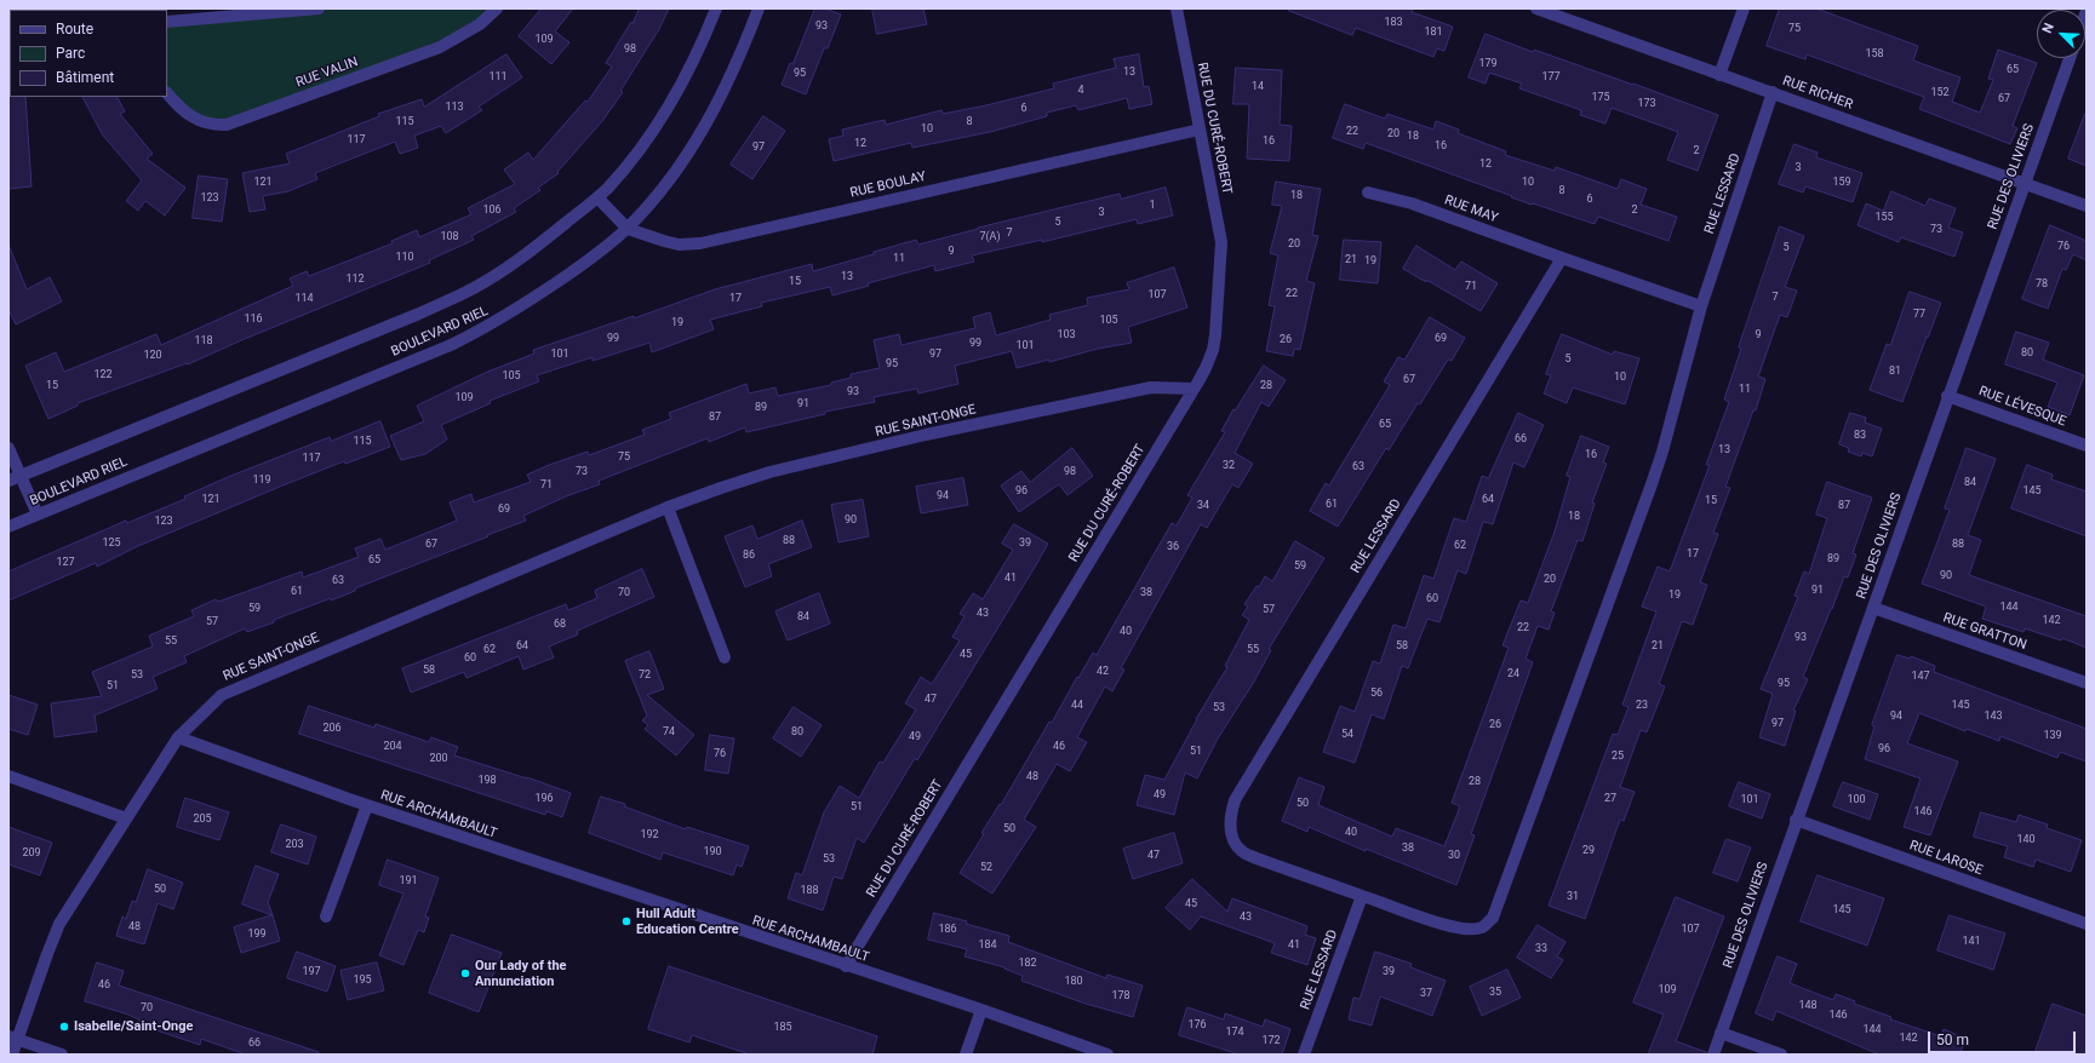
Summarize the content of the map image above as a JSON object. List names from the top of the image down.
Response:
{
  "streets": {
    "street": [
      "RUE VALIN",
      "RUE RICHER",
      "RUE DU CURÉ-ROBERT",
      "RUE DES OLIVIERS",
      "RUE BOULAY",
      "RUE LESSARD",
      "RUE MAY",
      "BOULEVARD RIEL",
      "RUE LÉVESQUE",
      "RUE SAINT-ONGE",
      "RUE GRATTON",
      "RUE ARCHAMBAULT",
      "RUE LAROSE"
    ]
  },
  "crossings": [
    ["RUE RICHER", "RUE DES OLIVIERS"],
    ["RUE RICHER", "RUE LESSARD"],
    ["RUE DU CURÉ-ROBERT", "RUE BOULAY"],
    ["RUE DU CURÉ-ROBERT", "RUE SAINT-ONGE"],
    ["RUE DU CURÉ-ROBERT", "RUE ARCHAMBAULT"],
    ["RUE DES OLIVIERS", "RUE LÉVESQUE"],
    ["RUE DES OLIVIERS", "RUE GRATTON"],
    ["RUE DES OLIVIERS", "RUE LAROSE"],
    ["RUE BOULAY", "BOULEVARD RIEL"],
    ["RUE LESSARD", "RUE MAY"],
    ["RUE SAINT-ONGE", "RUE ARCHAMBAULT"]
  ],
  "places": ["Hull Adult Education Centre", "Our Lady of the Annunciation", "Isabelle/Saint-Onge"],
  "house_numbers": [
    "183",
    "93",
    "75",
    "181",
    "109",
    "98",
    "158",
    "179",
    "65",
    "13",
    "95",
    "111",
    "177",
    "14",
    "4",
    "152",
    "175",
    "67",
    "173",
    "113",
    "6",
    "115",
    "8",
    "10",
    "22",
    "20",
    "18",
    "117",
    "16",
    "12",
    "16",
    "97",
    "2",
    "12",
    "3",
    "121",
    "10",
    "159",
    "8",
    "18",
    "123",
    "6",
    "1",
    "106",
    "2",
    "3",
    "155",
    "5",
    "73",
    "7",
    "108",
    "7(A)",
    "20",
    "76",
    "5",
    "9",
    "110",
    "11",
    "21",
    "19",
    "13",
    "112",
    "15",
    "78",
    "71",
    "22",
    "107",
    "7",
    "114",
    "17",
    "77",
    "116",
    "105",
    "19",
    "103",
    "9",
    "99",
    "69",
    "26",
    "118",
    "99",
    "101",
    "80",
    "101",
    "97",
    "120",
    "5",
    "95",
    "81",
    "122",
    "105",
    "10",
    "67",
    "15",
    "28",
    "11",
    "93",
    "109",
    "91",
    "89",
    "87",
    "65",
    "83",
    "66",
    "115",
    "13",
    "16",
    "75",
    "117",
    "32",
    "63",
    "73",
    "98",
    "119",
    "84",
    "71",
    "96",
    "145",
    "94",
    "121",
    "64",
    "15",
    "61",
    "34",
    "87",
    "69",
    "18",
    "90",
    "123",
    "88",
    "125",
    "39",
    "67",
    "88",
    "62",
    "36",
    "17",
    "86",
    "89",
    "65",
    "127",
    "59",
    "90",
    "41",
    "20",
    "63",
    "91",
    "61",
    "70",
    "38",
    "19",
    "60",
    "144",
    "59",
    "57",
    "43",
    "84",
    "142",
    "57",
    "68",
    "22",
    "40",
    "93",
    "55",
    "64",
    "58",
    "21",
    "62",
    "55",
    "45",
    "60",
    "58",
    "42",
    "24",
    "53",
    "72",
    "147",
    "95",
    "51",
    "56",
    "47",
    "44",
    "23",
    "145",
    "53",
    "94",
    "143",
    "97",
    "26",
    "206",
    "74",
    "80",
    "54",
    "139",
    "49",
    "204",
    "46",
    "96",
    "51",
    "76",
    "25",
    "200",
    "48",
    "198",
    "28",
    "49",
    "196",
    "27",
    "101",
    "100",
    "50",
    "51",
    "146",
    "205",
    "50",
    "40",
    "192",
    "140",
    "203",
    "38",
    "29",
    "190",
    "209",
    "47",
    "30",
    "53",
    "52",
    "191",
    "50",
    "188",
    "31",
    "45",
    "145",
    "43",
    "48",
    "186",
    "107",
    "199",
    "141",
    "184",
    "41",
    "33",
    "182",
    "197",
    "39",
    "195",
    "180",
    "46",
    "109",
    "35",
    "37",
    "178",
    "148",
    "70",
    "146",
    "176",
    "185",
    "144",
    "174",
    "142",
    "172",
    "66"
  ],
  "legend": ["Route", "Parc", "Bâtiment"],
  "scale_bar": "50 m",
  "north": "top left"
}
